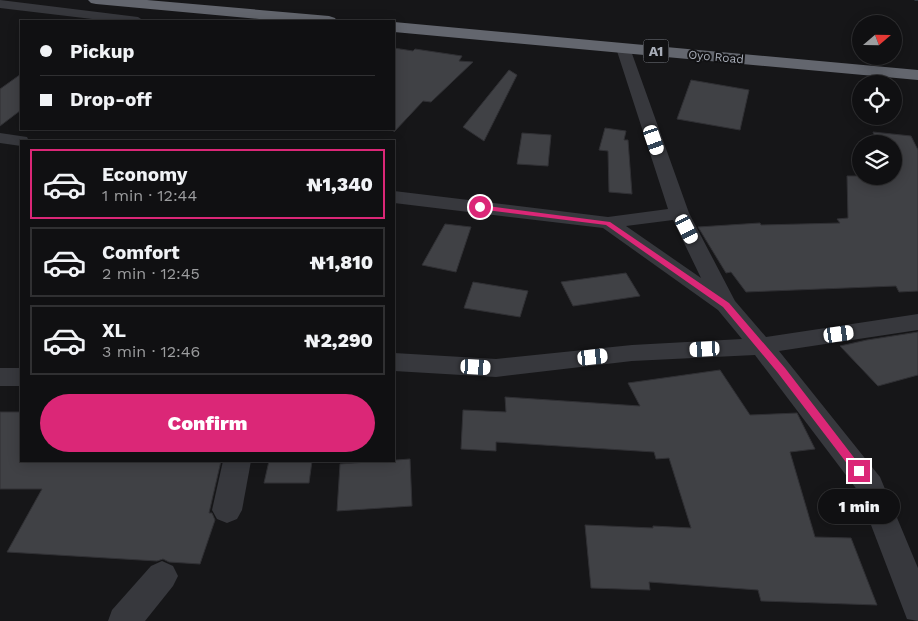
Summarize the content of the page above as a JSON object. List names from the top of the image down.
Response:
{
  "streets": {
    "highway": ["A1", "Oyo Road"]
  },
  "north": "right",
  "page": {
    "banner": ["Pickup", "Drop-off"],
    "list": [
      {
        "name": "Economy",
        "note": "1 min · 12:44",
        "value": "₦1,340"
      },
      {
        "name": "Comfort",
        "note": "2 min · 12:45",
        "value": "₦1,810"
      },
      {
        "name": "XL",
        "note": "3 min · 12:46",
        "value": "₦2,290"
      }
    ],
    "buttons": "Confirm",
    "bubble": "1 min"
  }
}
